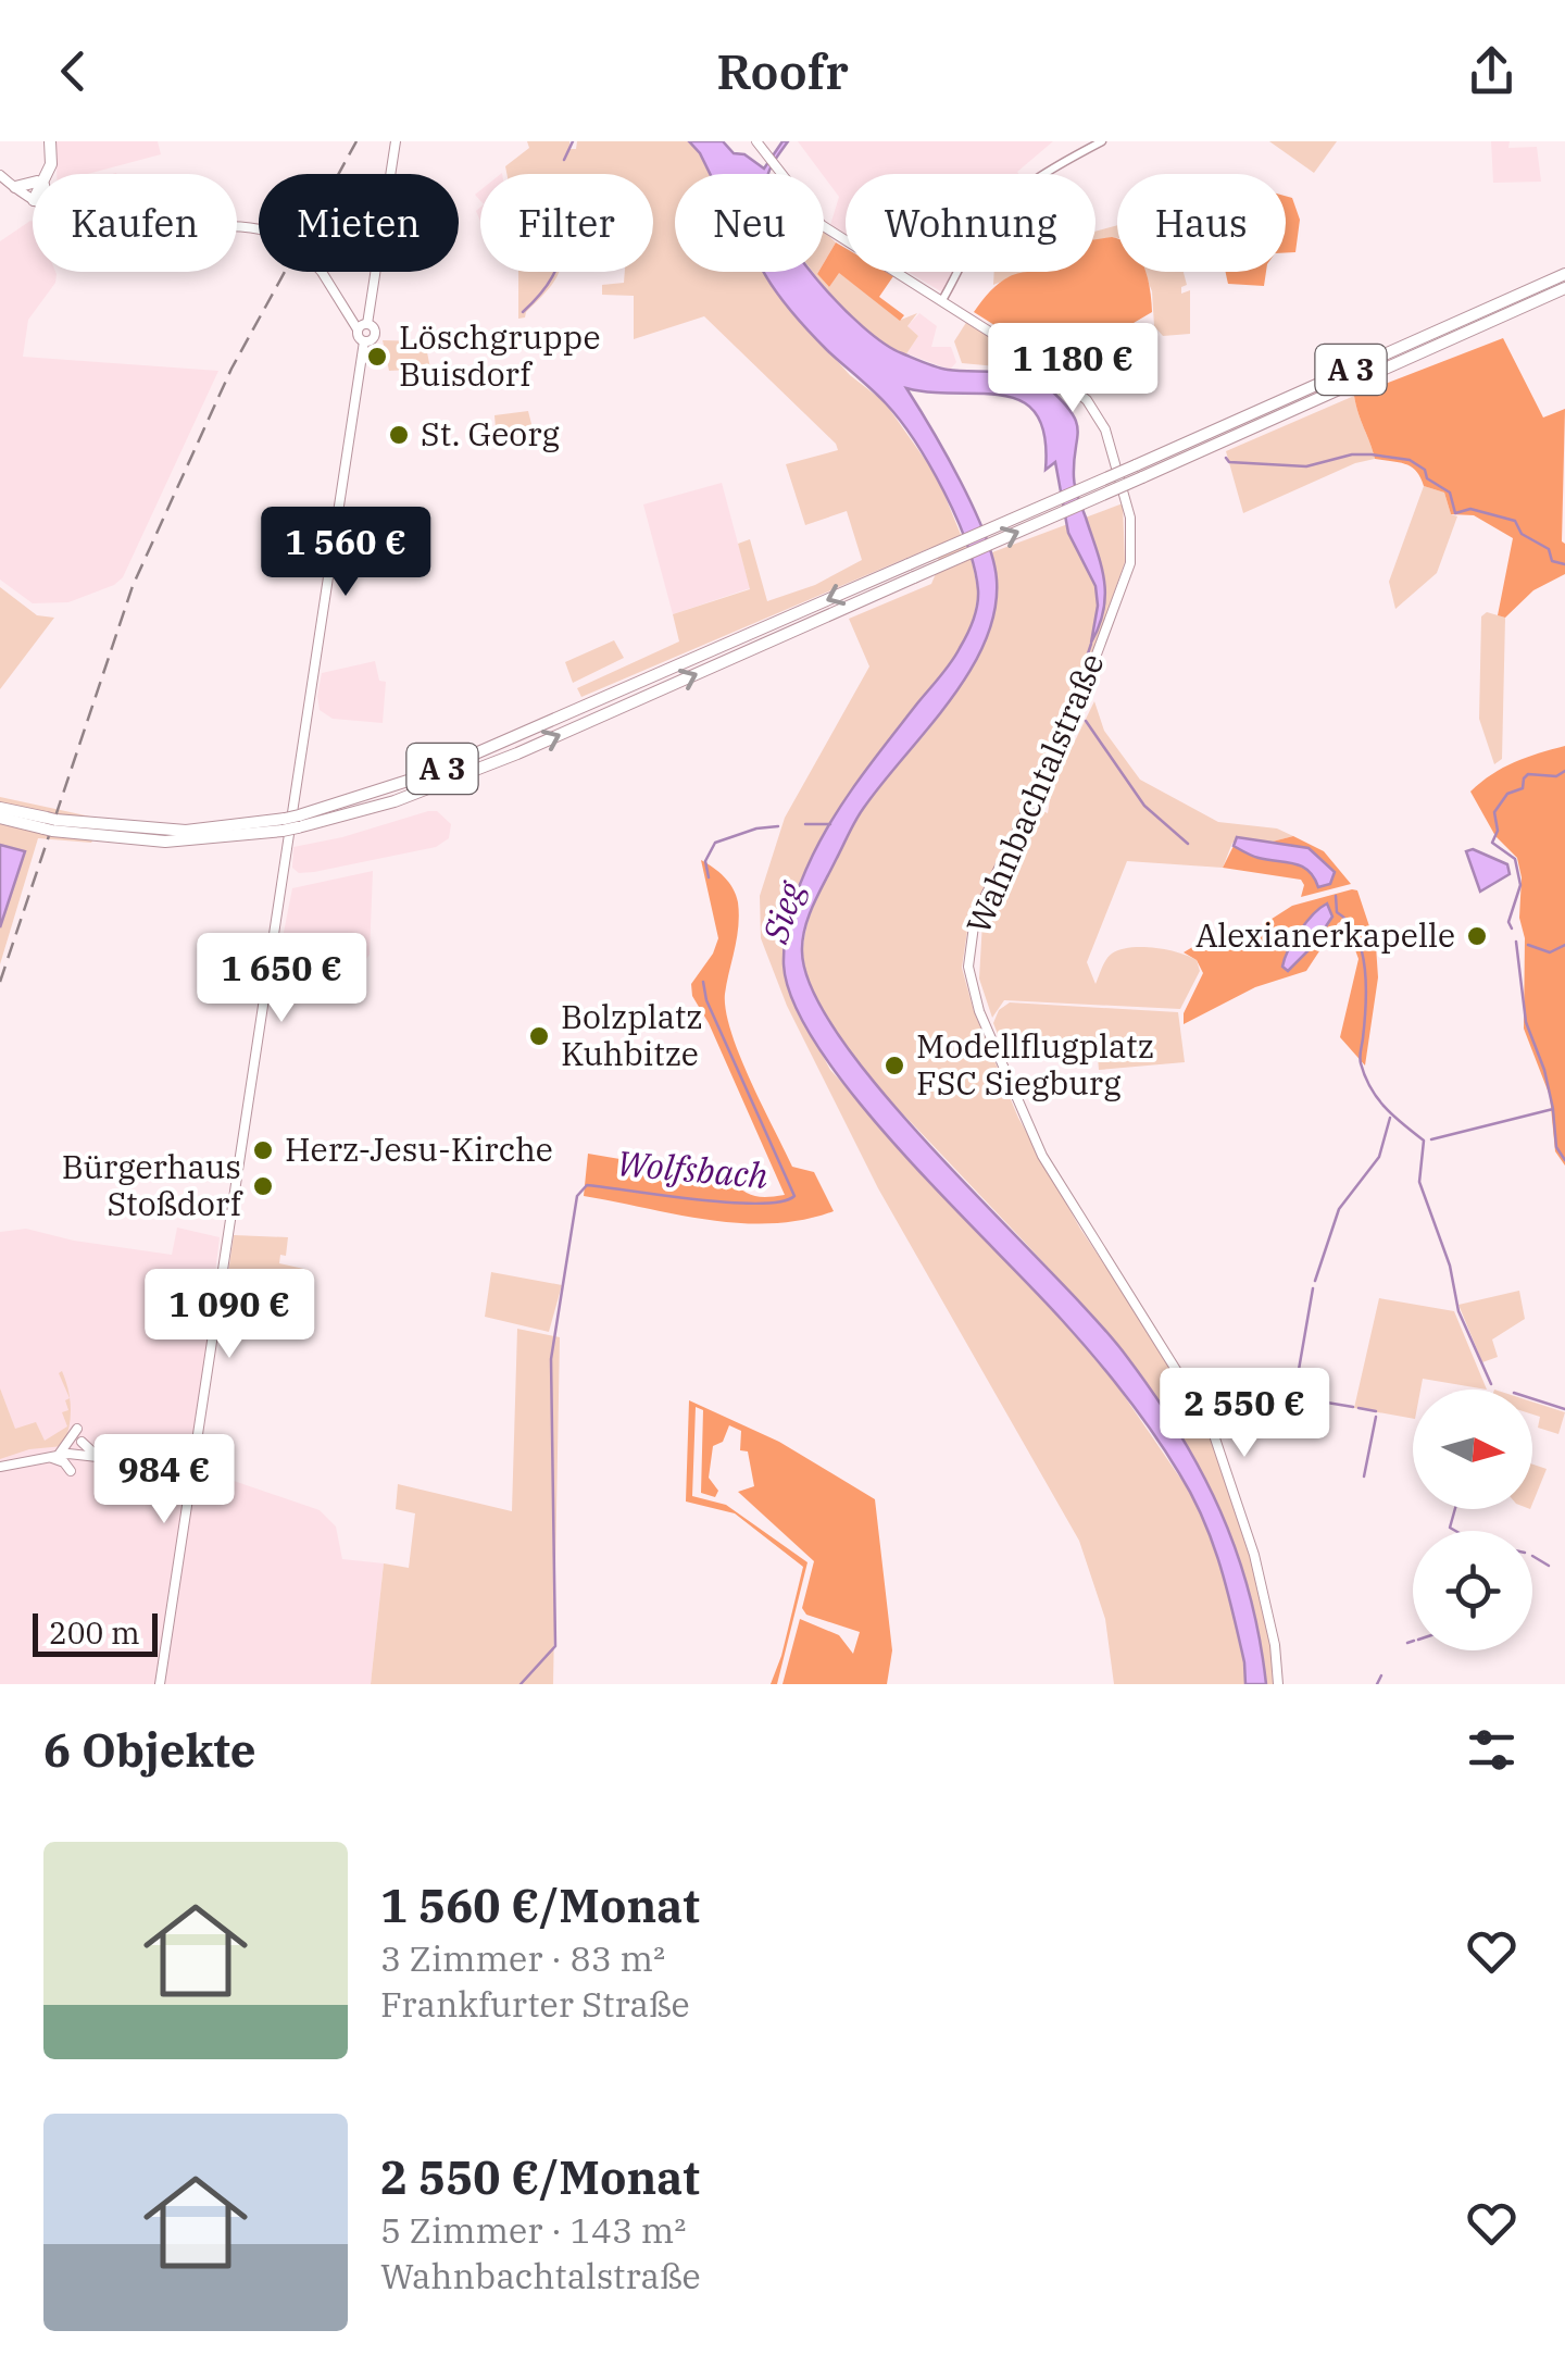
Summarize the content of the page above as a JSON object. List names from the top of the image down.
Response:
{
  "streets": {
    "highway": ["A 3"],
    "main road": ["Wahnbachtalstraße"]
  },
  "water": ["Sieg", "Wolfsbach"],
  "places": [
    "Löschgruppe Buisdorf",
    "St. Georg",
    "Alexianerkapelle",
    "Bolzplatz Kuhbitze",
    "Modellflugplatz FSC Siegburg",
    "Herz-Jesu-Kirche",
    "Bürgerhaus Stoßdorf"
  ],
  "scale_bar": "200 m",
  "north": "right",
  "page": {
    "header": "Roofr",
    "chip": [
      "Kaufen",
      "Mieten",
      "Filter",
      "Neu",
      "Wohnung",
      "Haus"
    ],
    "price": [
      "1 180 €",
      "1 560 €",
      "1 650 €",
      "1 090 €",
      "2 550 €",
      "984 €"
    ],
    "scale": "200 m",
    "heading": "6 Objekte",
    "list": [
      {
        "name": "1 560 €/Monat",
        "note": "3 Zimmer · 83 m² · Frankfurter Straße"
      },
      {
        "name": "2 550 €/Monat",
        "note": "5 Zimmer · 143 m² · Wahnbachtalstraße"
      }
    ]
  }
}
